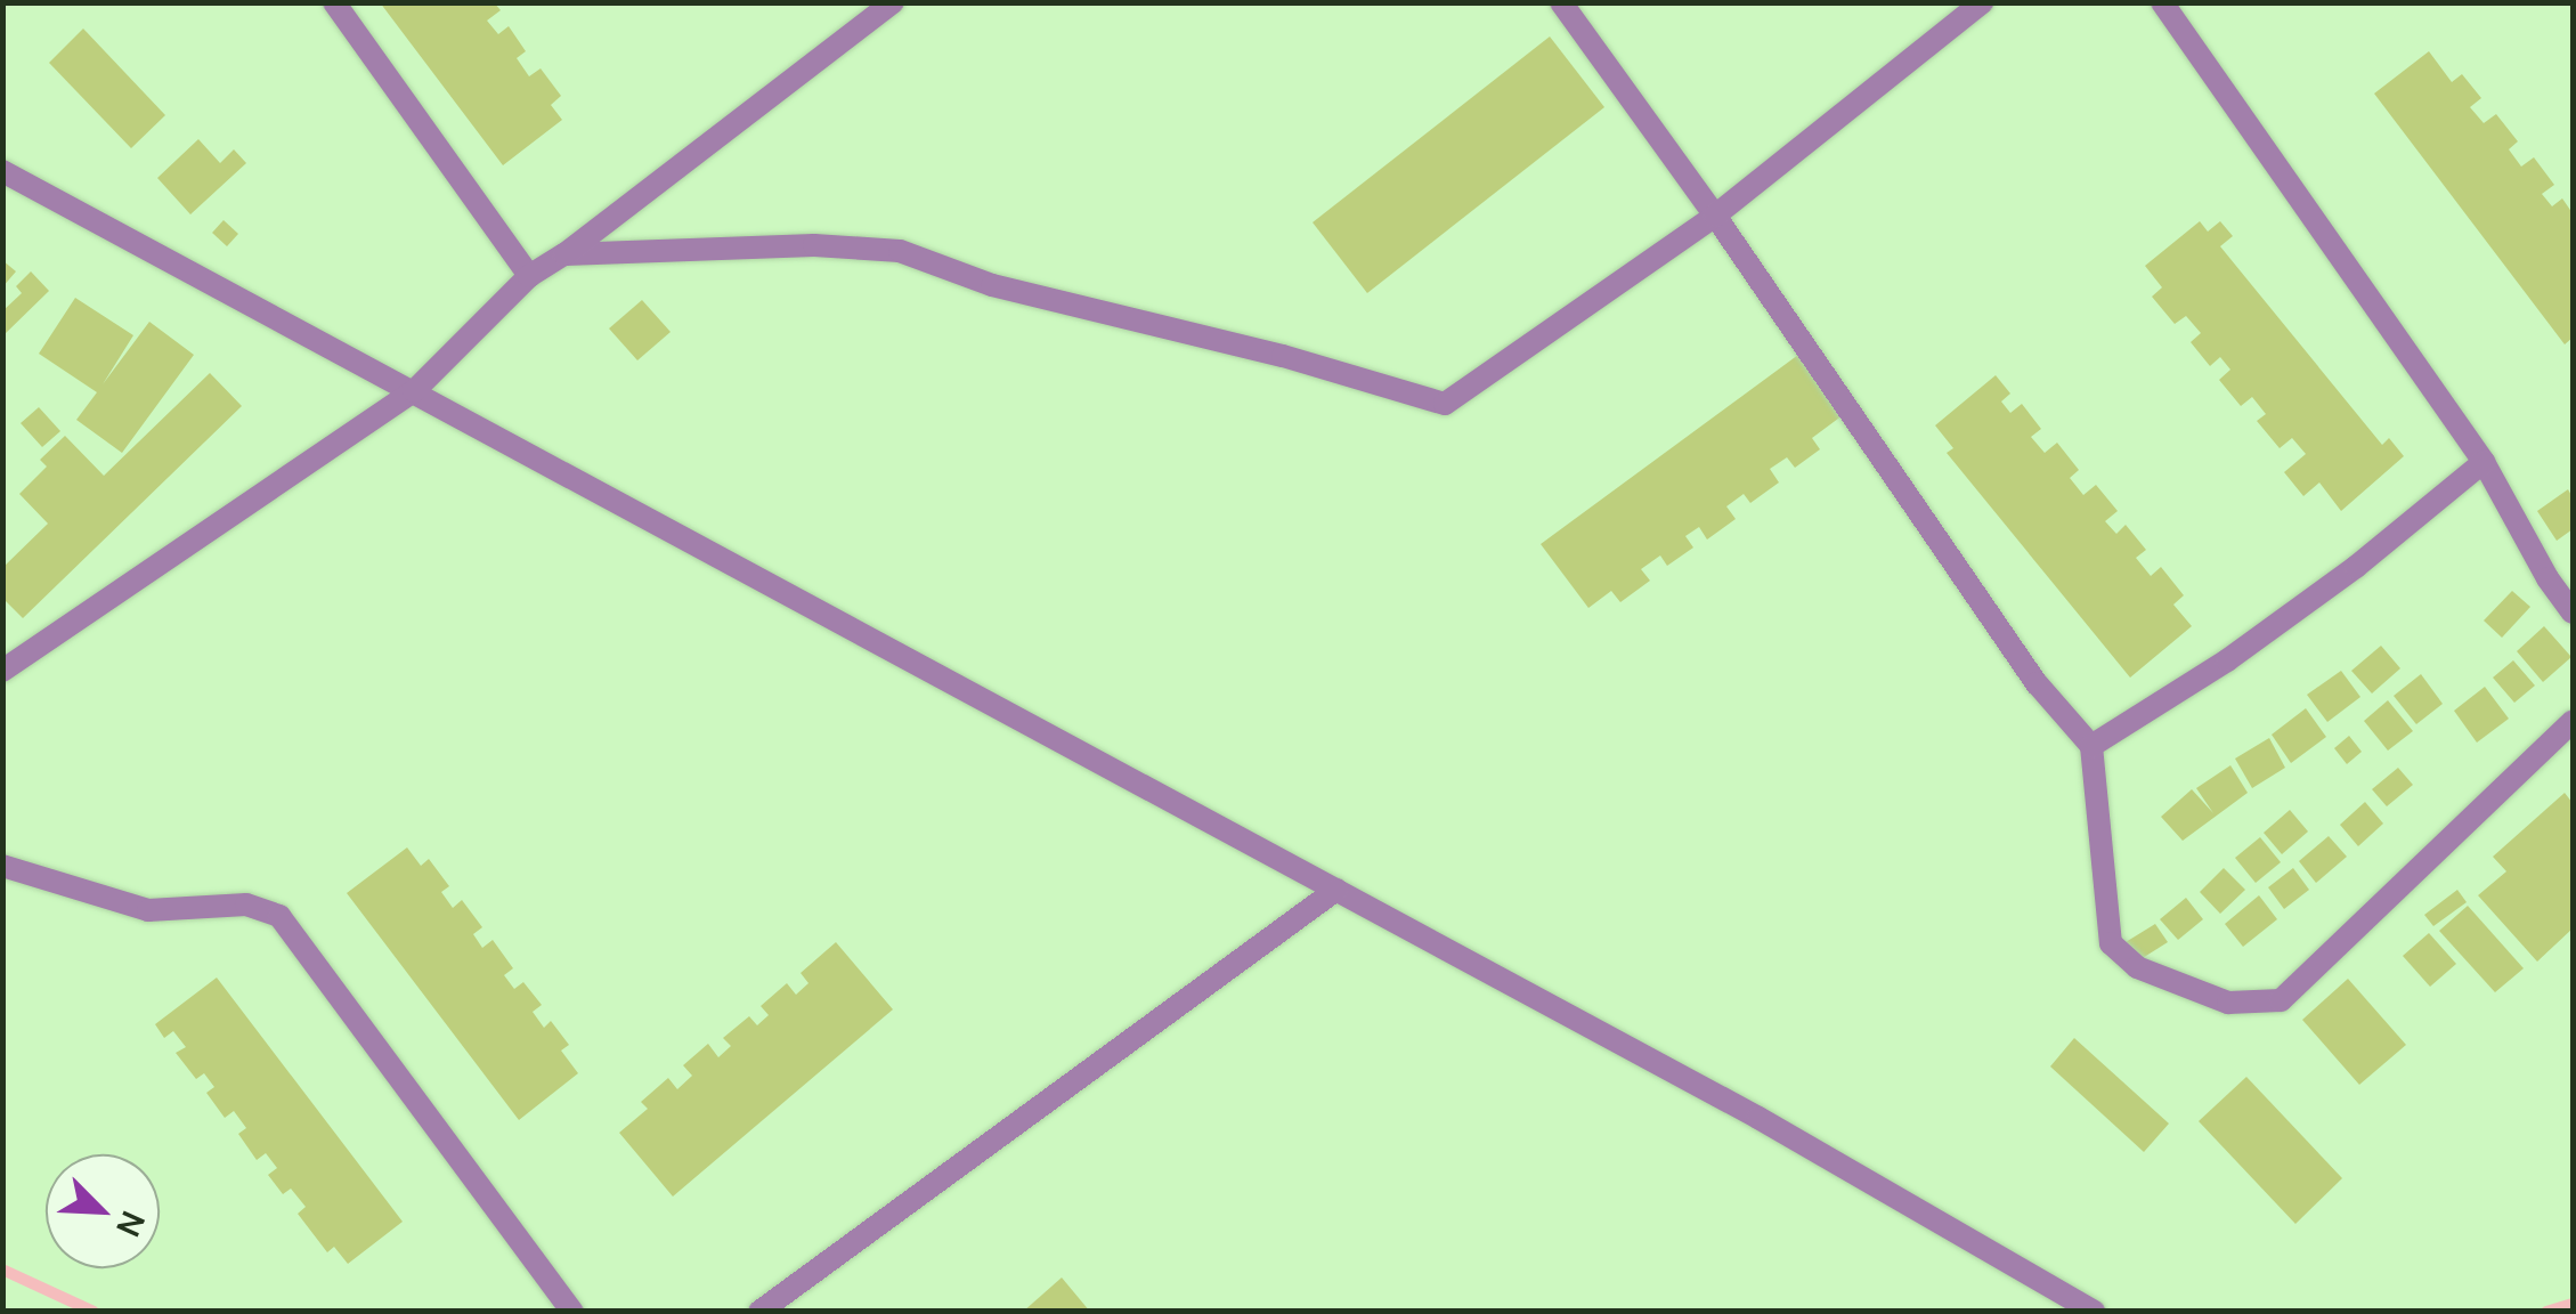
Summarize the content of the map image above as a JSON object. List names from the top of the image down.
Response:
{
  "north": "bottom right"
}
